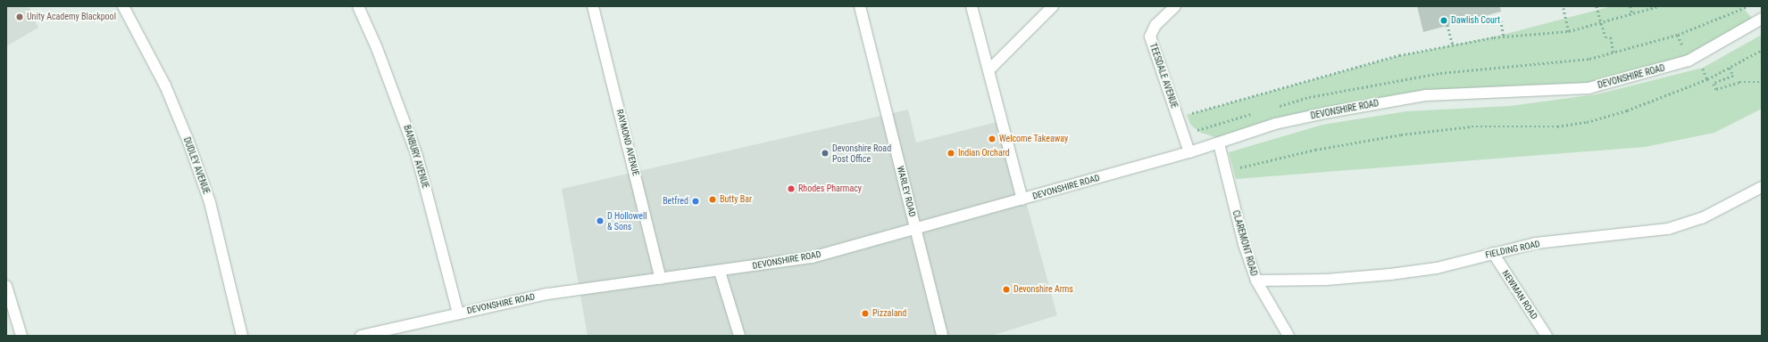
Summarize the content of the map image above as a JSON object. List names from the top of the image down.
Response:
{
  "streets": {
    "street": [
      "TEESDALE AVENUE",
      "DEVONSHIRE ROAD",
      "RAYMOND AVENUE",
      "BANBURY AVENUE",
      "DUDLEY AVENUE",
      "WARLEY ROAD",
      "CLAREMONT ROAD",
      "FIELDING ROAD",
      "NEWMAN ROAD"
    ]
  },
  "crossings": [
    ["TEESDALE AVENUE", "DEVONSHIRE ROAD"],
    ["DEVONSHIRE ROAD", "RAYMOND AVENUE"],
    ["DEVONSHIRE ROAD", "BANBURY AVENUE"],
    ["DEVONSHIRE ROAD", "WARLEY ROAD"],
    ["DEVONSHIRE ROAD", "CLAREMONT ROAD"],
    ["CLAREMONT ROAD", "FIELDING ROAD"],
    ["FIELDING ROAD", "NEWMAN ROAD"]
  ],
  "places": [
    "Unity Academy Blackpool",
    "Dawlish Court",
    "Welcome Takeaway",
    "Devonshire Road Post Office",
    "Indian Orchard",
    "Rhodes Pharmacy",
    "Butty Bar",
    "Betfred",
    "D Hollowell & Sons",
    "Devonshire Arms",
    "Pizzaland"
  ]
}
